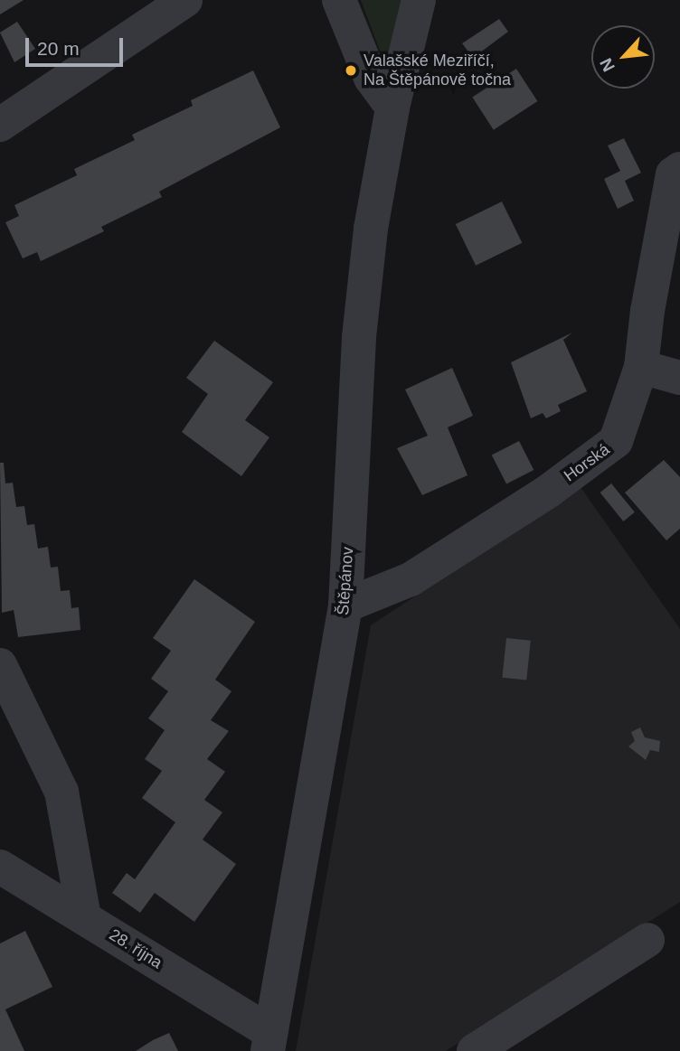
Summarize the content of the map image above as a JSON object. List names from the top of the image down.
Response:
{
  "streets": {
    "street": ["Horská", "Štěpánov", "28. října"]
  },
  "crossings": [
    ["Horská", "Štěpánov"],
    ["Štěpánov", "28. října"]
  ],
  "places": ["Valašské Meziříčí, Na Štěpánově točna"],
  "scale_bar": "20 m",
  "north": "bottom left"
}
